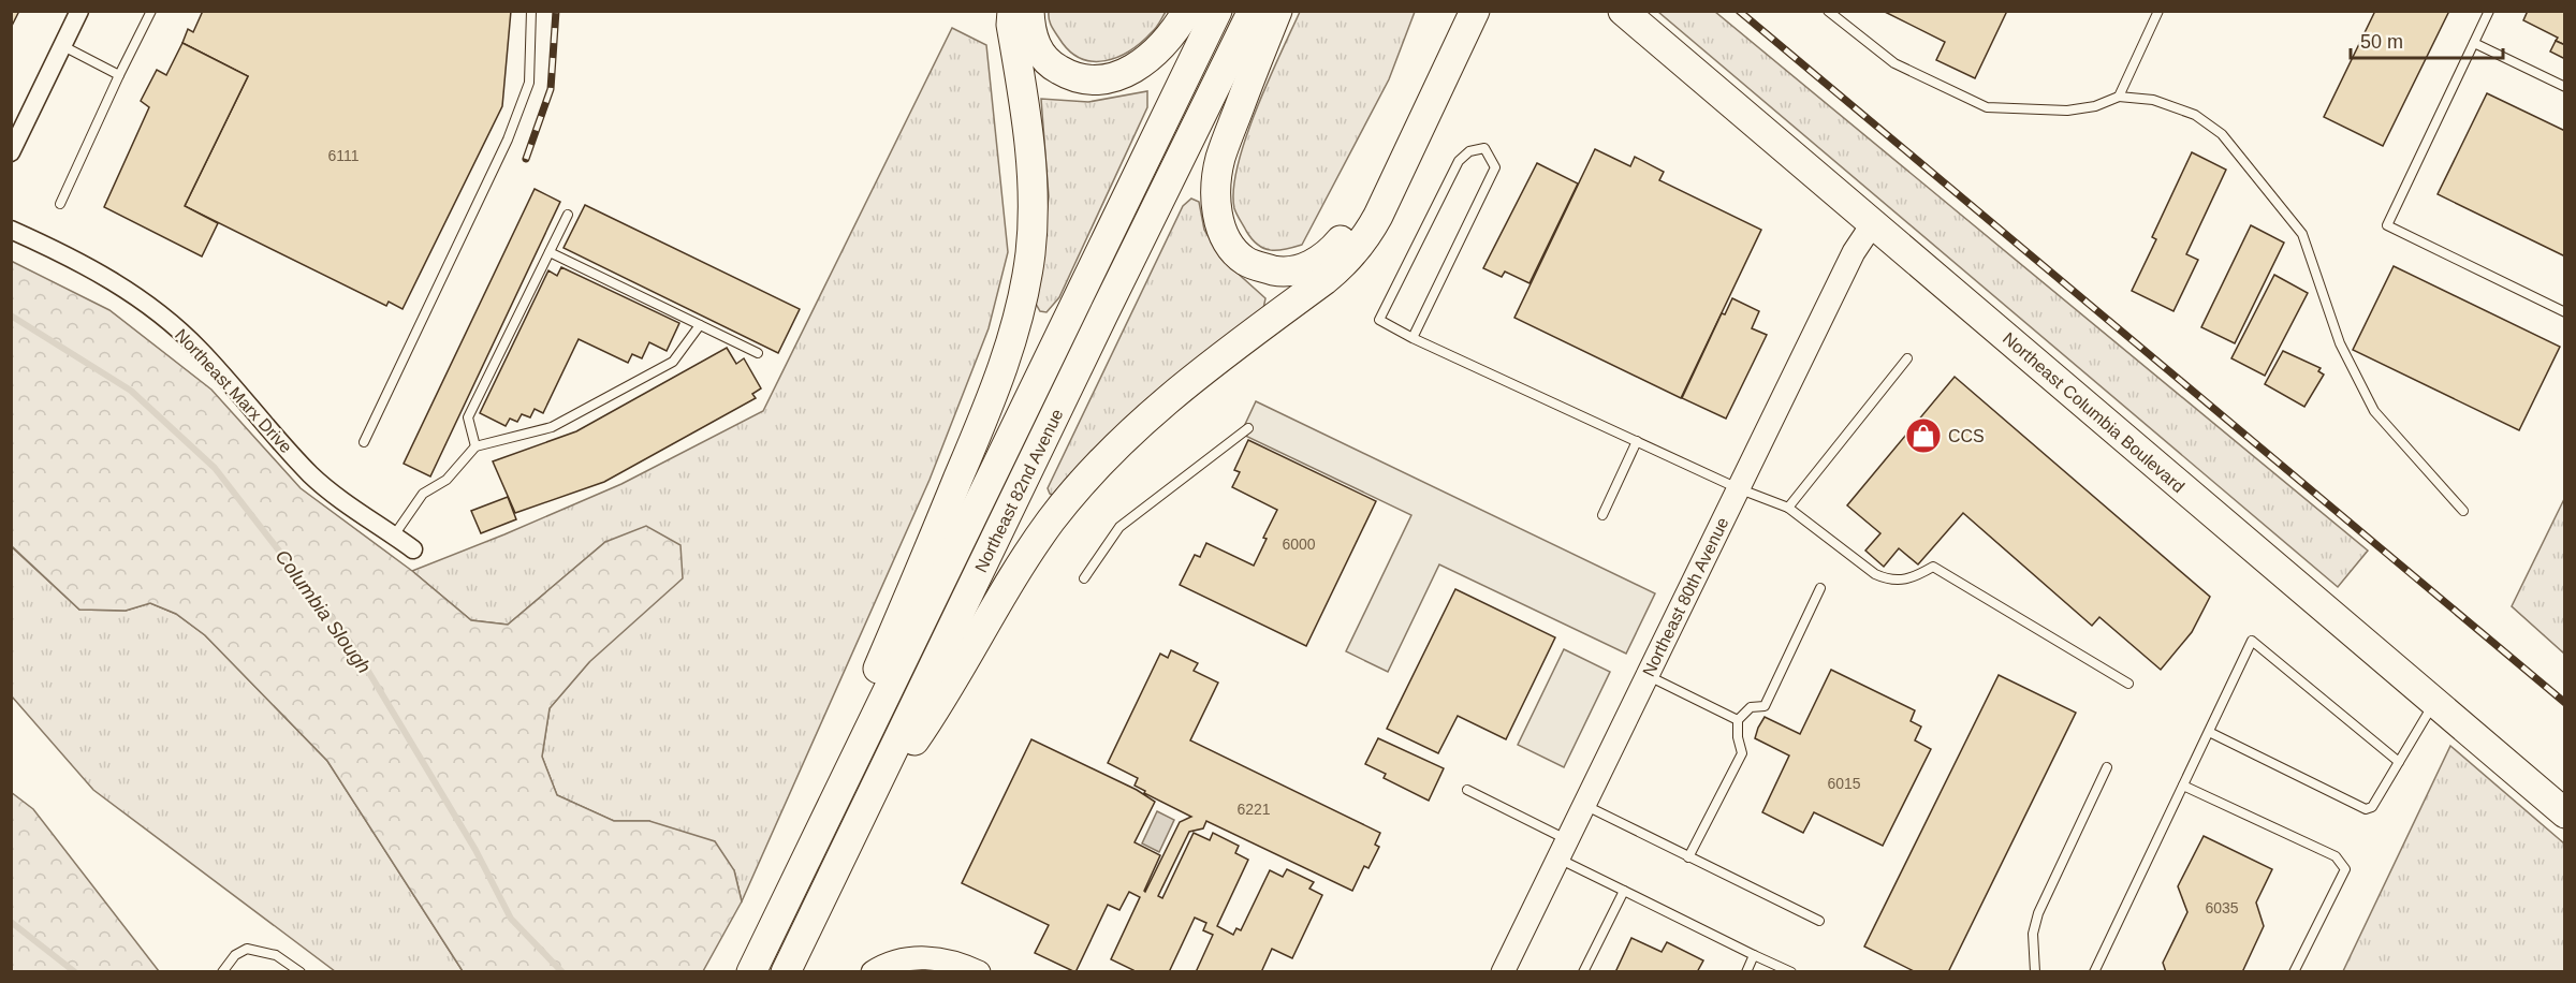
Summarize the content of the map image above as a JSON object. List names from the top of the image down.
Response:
{
  "streets": {
    "main road": ["Northeast Columbia Boulevard", "Northeast 82nd Avenue"],
    "street": ["Northeast Marx Drive", "Northeast 80th Avenue"]
  },
  "crossings": [
    ["Northeast Columbia Boulevard", "Northeast 80th Avenue"]
  ],
  "water": ["Columbia Slough"],
  "places": {
    "shop": ["CCS"]
  },
  "house_numbers": [
    "6111",
    "6000",
    "6015",
    "6221",
    "6035"
  ],
  "scale_bar": "50 m"
}
